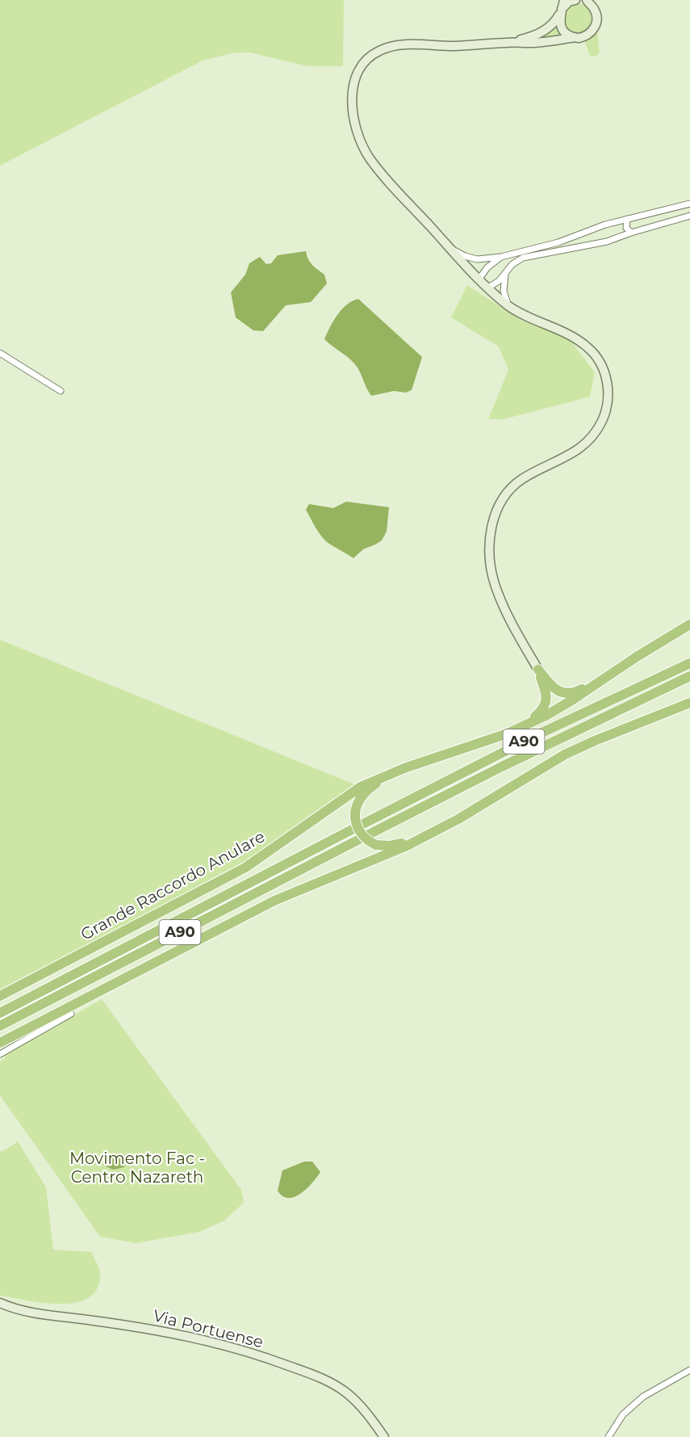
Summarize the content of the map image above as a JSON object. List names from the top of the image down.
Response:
{
  "streets": {
    "highway": ["A90", "Grande Raccordo Anulare"],
    "street": ["Via Portuense"]
  },
  "parks": ["Movimento Fac - Centro Nazareth"]
}
